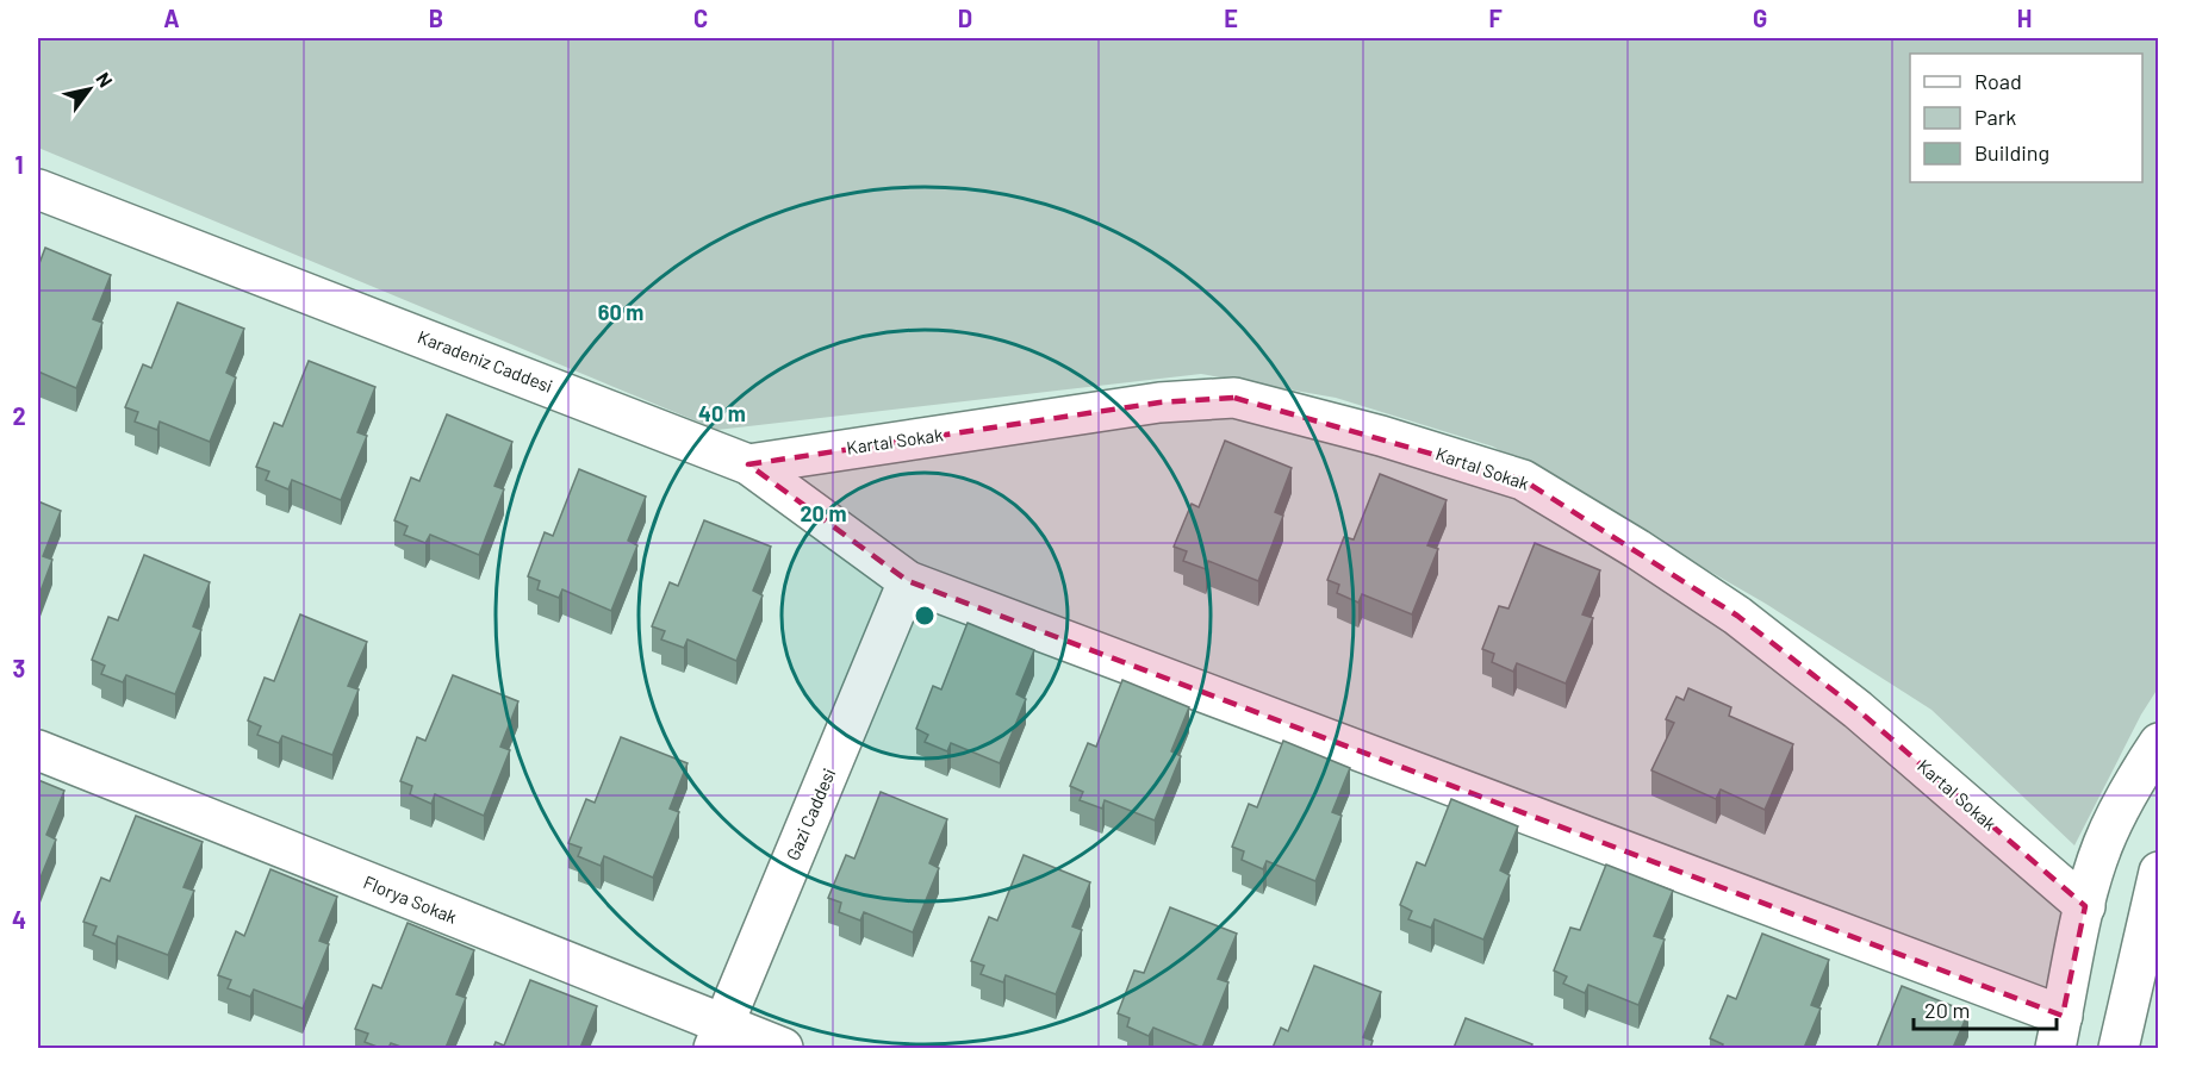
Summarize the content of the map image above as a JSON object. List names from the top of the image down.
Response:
{
  "streets": {
    "street": [
      "Karadeniz Caddesi",
      "Kartal Sokak",
      "Gazi Caddesi",
      "Florya Sokak"
    ]
  },
  "crossings": [
    ["Karadeniz Caddesi", "Kartal Sokak"],
    ["Karadeniz Caddesi", "Gazi Caddesi"],
    ["Gazi Caddesi", "Florya Sokak"]
  ],
  "legend": ["Road", "Park", "Building"],
  "scale_bar": "20 m",
  "north": "top right",
  "grid": {
    "columns": [
      "A",
      "B",
      "C",
      "D",
      "E",
      "F",
      "G",
      "H"
    ],
    "rows": [
      "1",
      "2",
      "3",
      "4"
    ]
  },
  "rings": ["60 m", "40 m", "20 m"]
}
